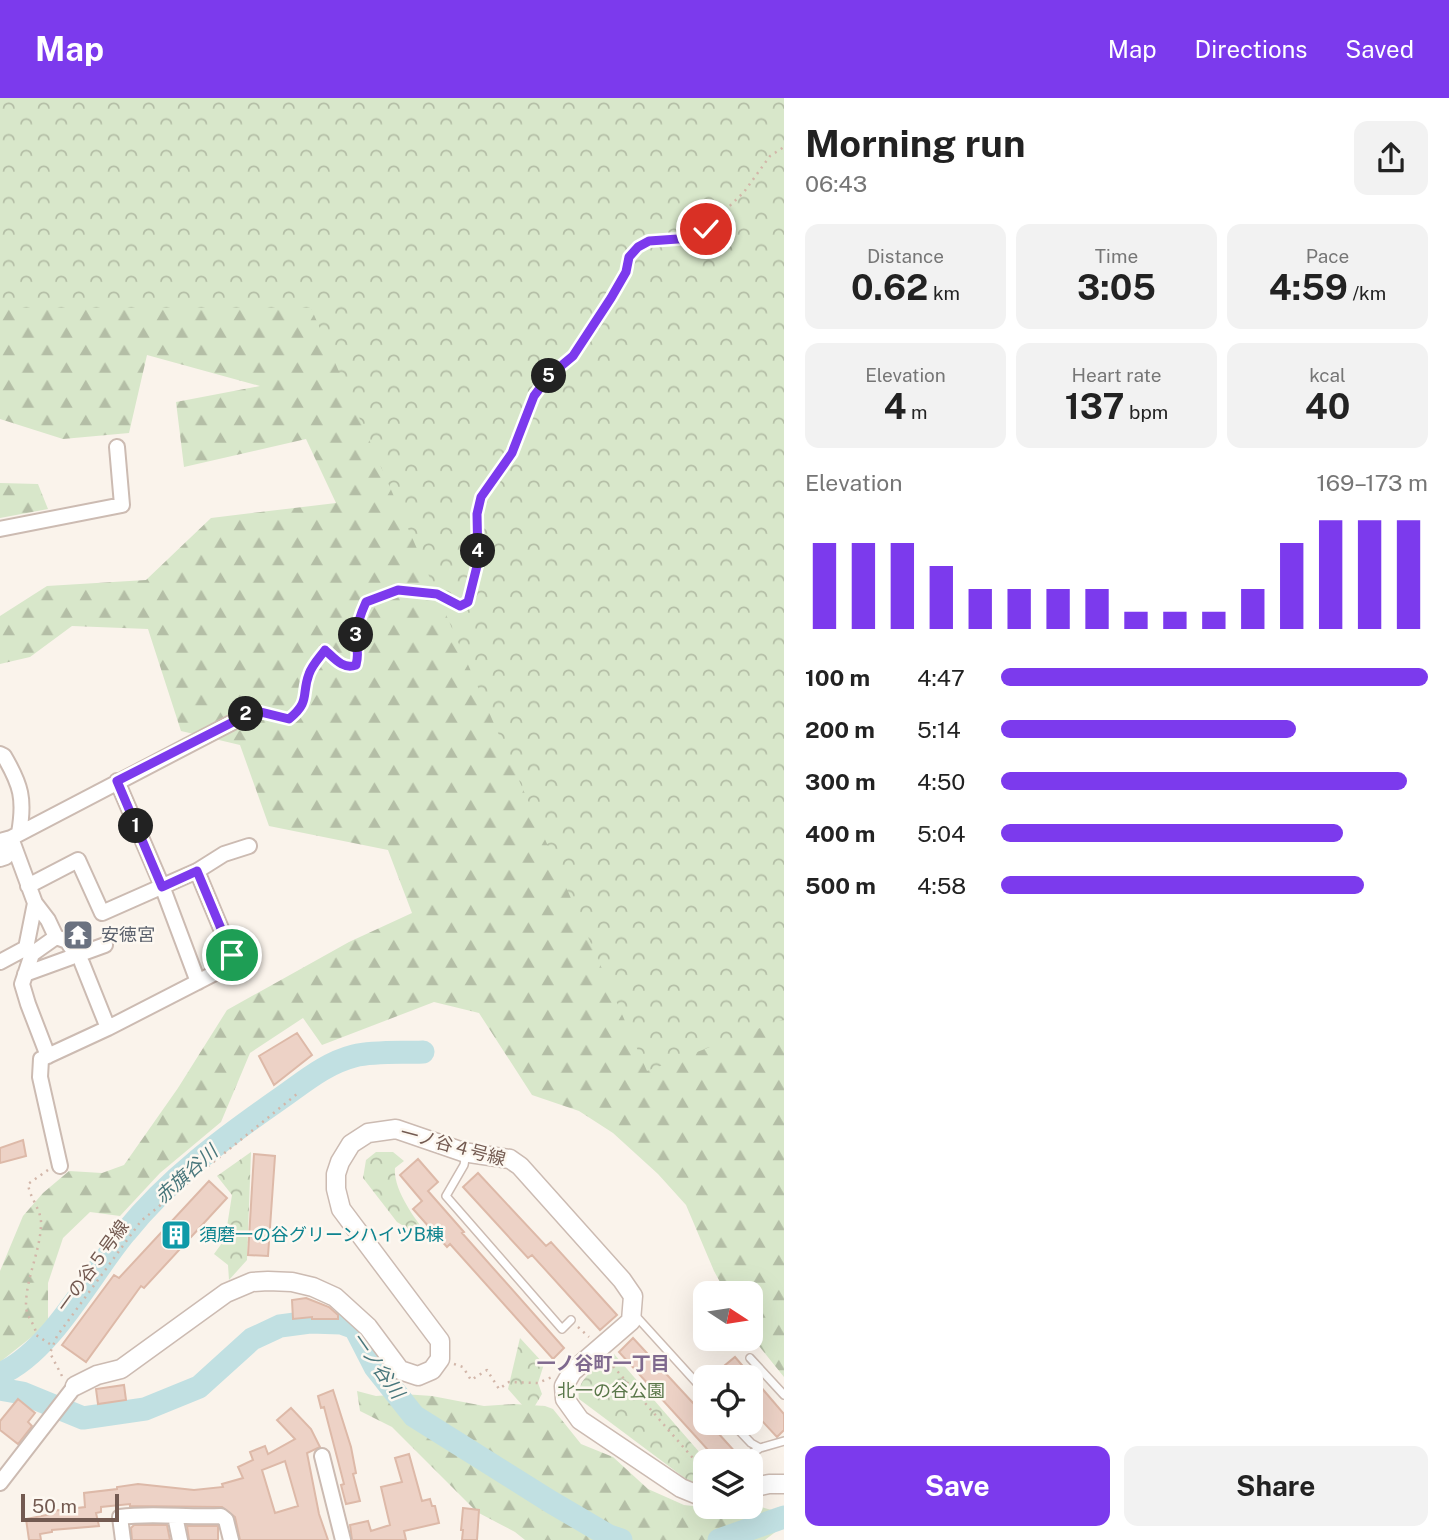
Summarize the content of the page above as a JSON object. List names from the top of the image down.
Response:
{
  "streets": {
    "street": ["一ノ谷４号線"],
    "path": ["一の谷５号線"]
  },
  "districts": ["一ノ谷町一丁目"],
  "water": ["赤旗谷川", "一ノ谷川"],
  "parks": ["北一の谷公園"],
  "places": {
    "temple": ["安徳宮"],
    "building": ["須磨一の谷グリーンハイツB棟"]
  },
  "scale_bar": "50 m",
  "north": "right",
  "page": {
    "header": "Map",
    "nav": ["Map", "Directions", "Saved"],
    "heading": ["Morning run", "06:43"],
    "stats": [
      ["Distance", "0.62 km"],
      ["Time", "3:05"],
      ["Pace", "4:59 /km"],
      ["Elevation", "4 m"],
      ["Heart rate", "137 bpm"],
      ["kcal", "40"]
    ],
    "pins": [
      "5",
      "4",
      "3",
      "2",
      "1"
    ],
    "chart": ["Elevation", "169–173 m"],
    "list": [
      {
        "name": "100 m",
        "note": "4:47"
      },
      {
        "name": "200 m",
        "note": "5:14"
      },
      {
        "name": "300 m",
        "note": "4:50"
      },
      {
        "name": "400 m",
        "note": "5:04"
      },
      {
        "name": "500 m",
        "note": "4:58"
      }
    ],
    "buttons": ["Save", "Share"],
    "scale": "50 m"
  }
}
